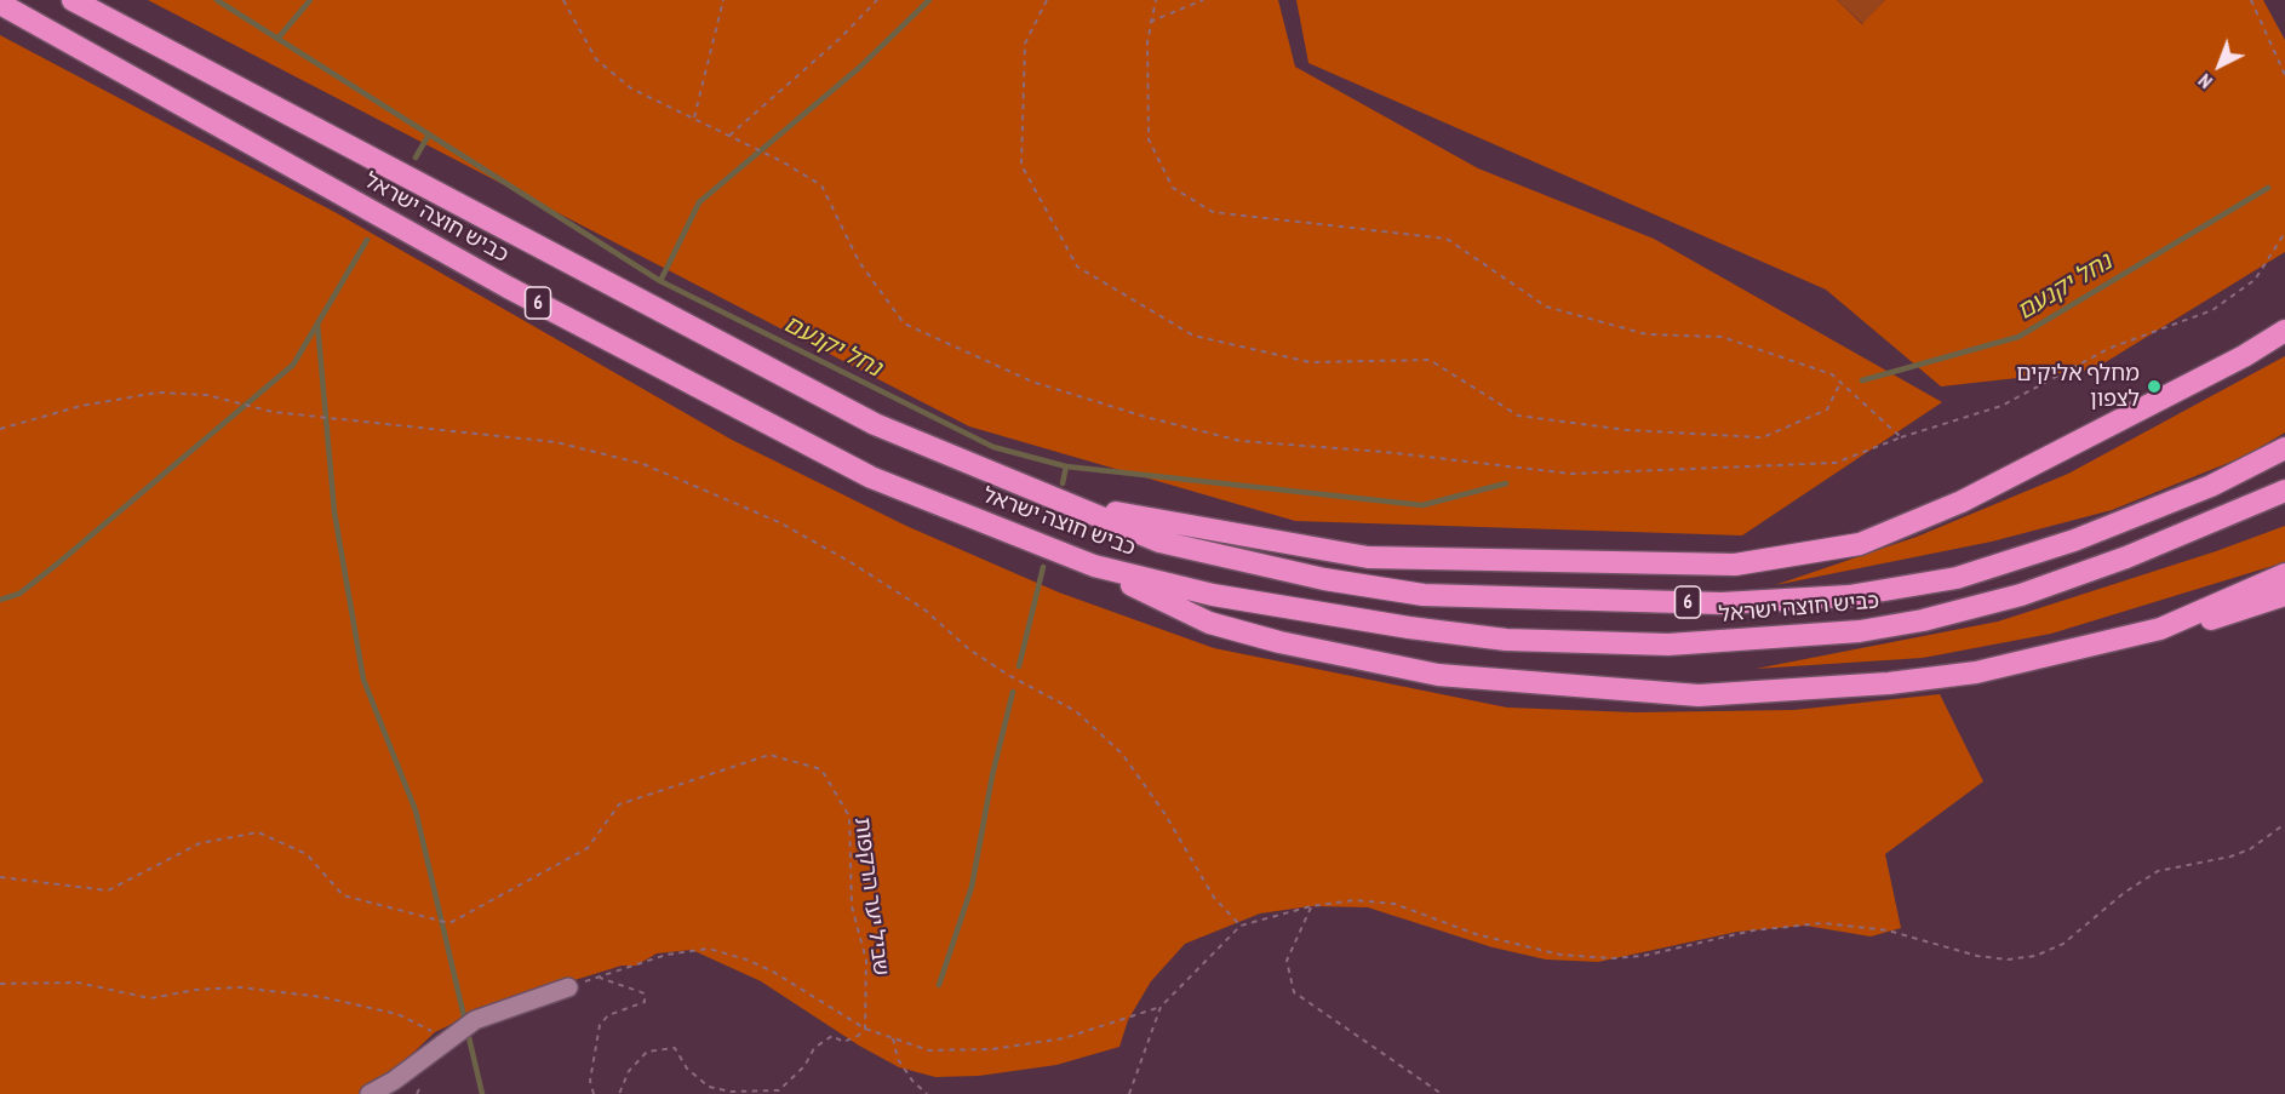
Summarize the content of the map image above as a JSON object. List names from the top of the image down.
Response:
{
  "streets": {
    "highway": ["כביש חוצה ישראל", "6"],
    "path": ["שביל יער הרקפות"]
  },
  "water": ["נחל יקנעם"],
  "places": ["מחלף אליקים לצפון"],
  "north": "bottom left"
}
